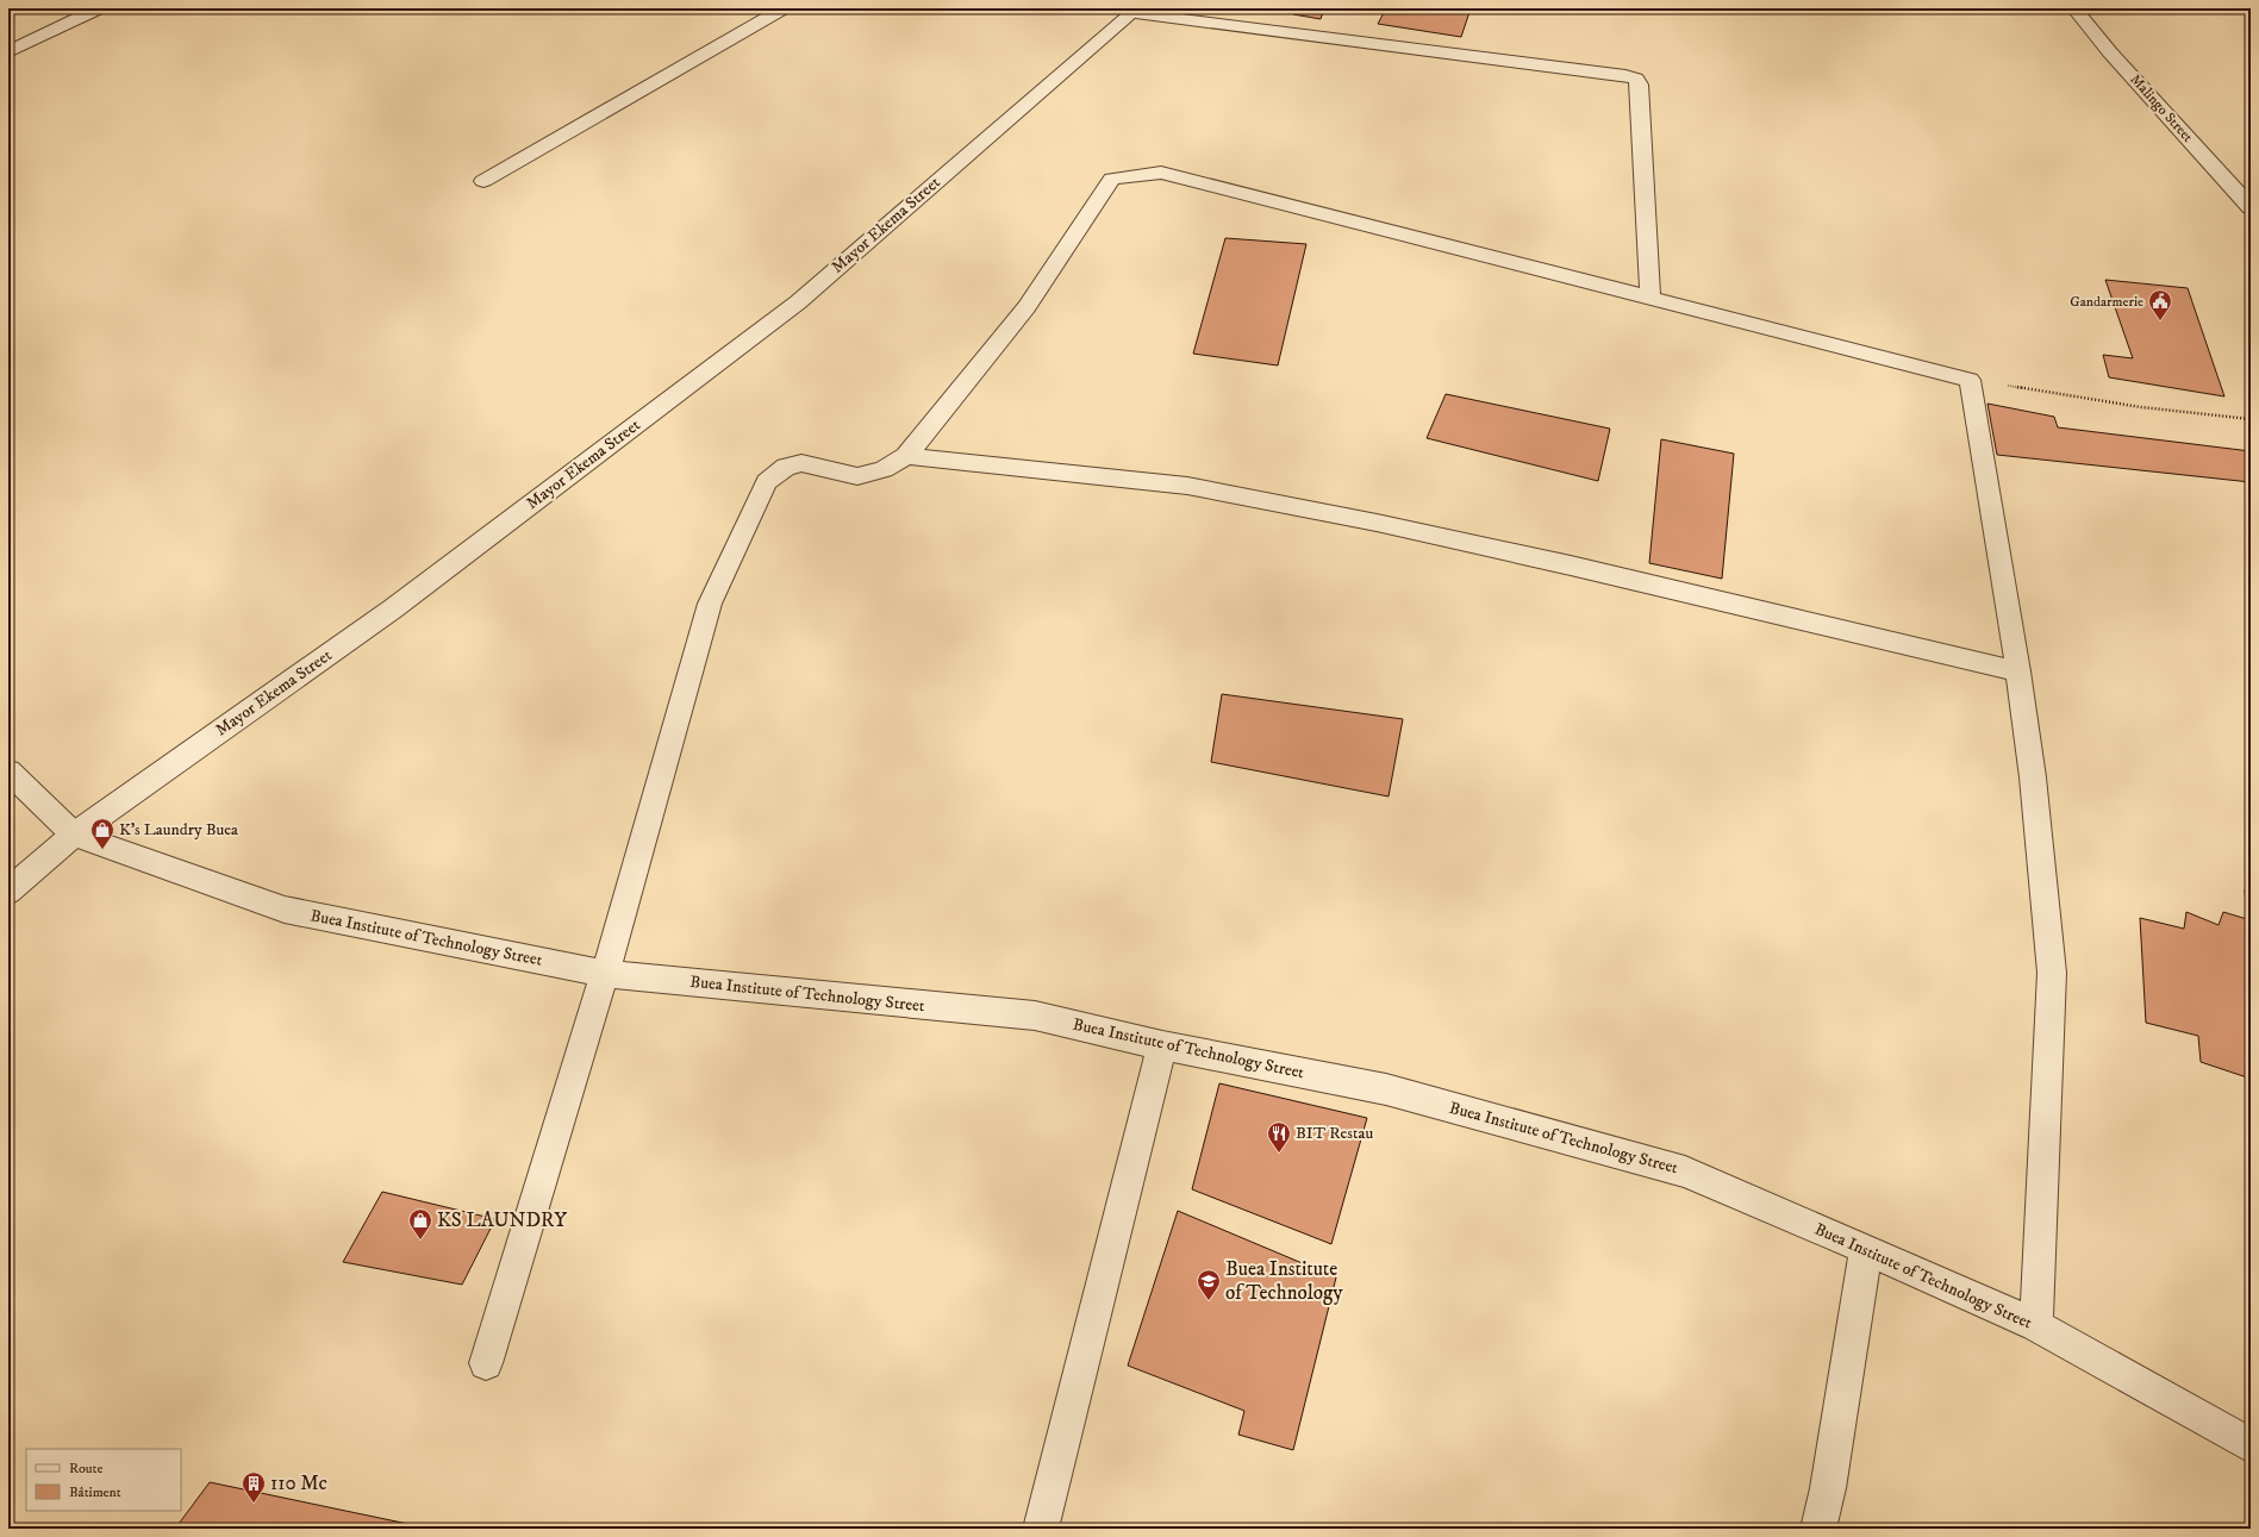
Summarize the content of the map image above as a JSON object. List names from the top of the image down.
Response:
{
  "streets": {
    "street": ["Malingo Street", "Mayor Ekema Street", "Buea Institute of Technology Street"]
  },
  "crossings": [
    ["Mayor Ekema Street", "Buea Institute of Technology Street"]
  ],
  "places": {
    "public building": ["Gandarmerie"],
    "shop": ["K's Laundry Buea", "KS LAUNDRY"],
    "restaurant": ["BIT Restau"],
    "school or university": ["Buea Institute of Technology"],
    "building": ["110 Mc"]
  },
  "legend": ["Route", "Bâtiment"]
}
